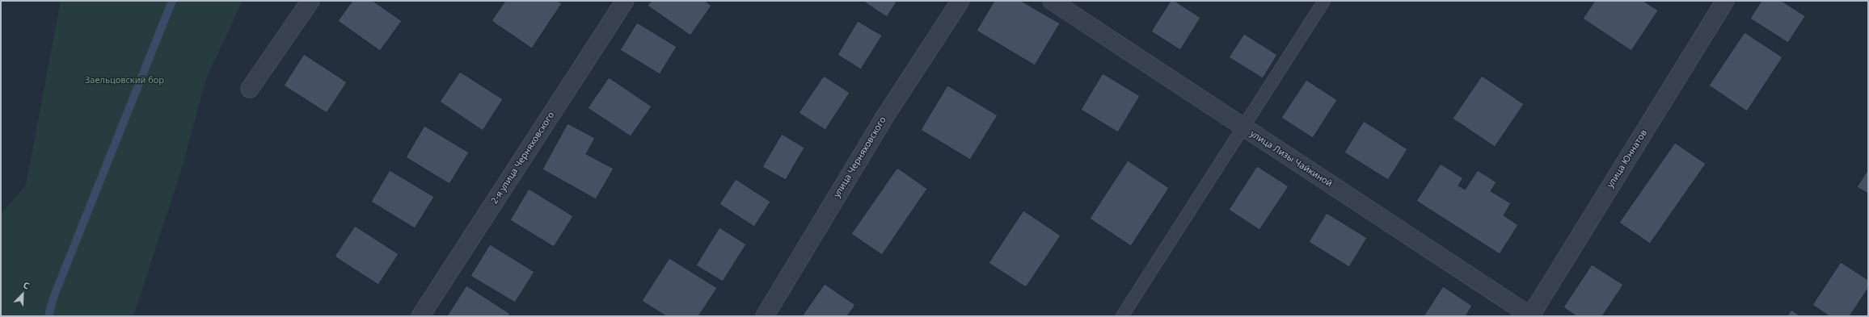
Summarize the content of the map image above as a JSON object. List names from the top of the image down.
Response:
{
  "streets": {
    "street": [
      "улица Черняховского",
      "2-я улица Черняховского",
      "улица Лизы Чайкиной",
      "улица Юннатов"
    ]
  },
  "crossings": [
    ["улица Лизы Чайкиной", "улица Юннатов"]
  ],
  "parks": ["Заельцовский бор"],
  "north": "top right"
}
